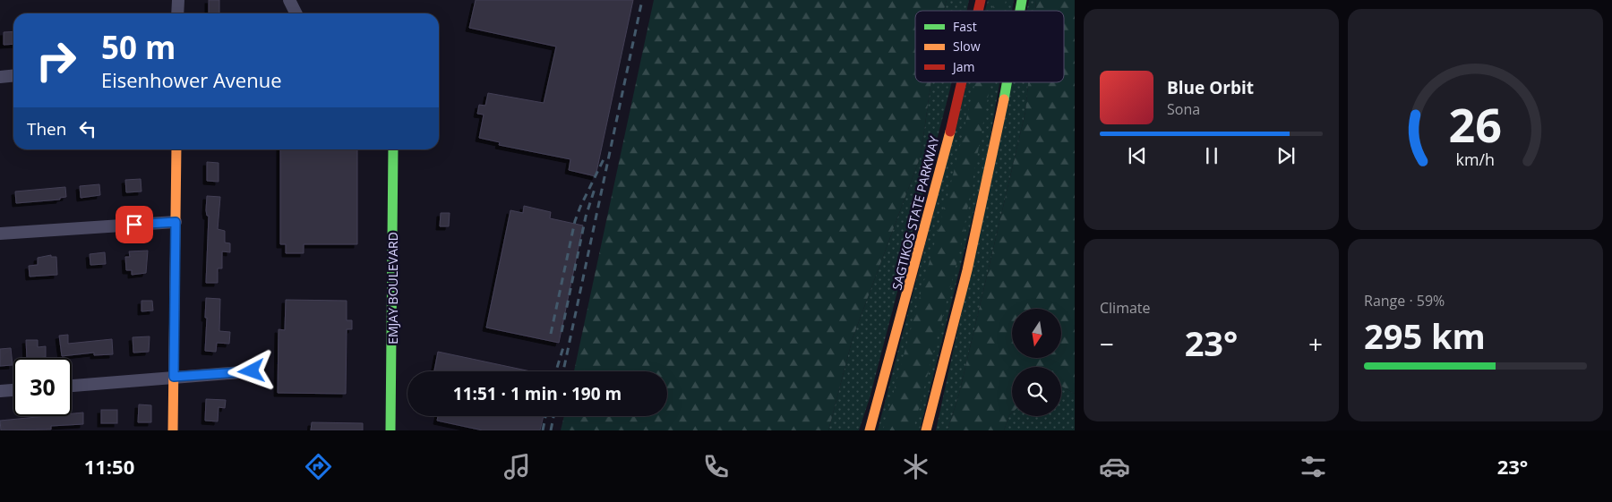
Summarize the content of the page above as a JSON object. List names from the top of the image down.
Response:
{
  "streets": {
    "main road": ["SAGTIKOS STATE PARKWAY", "EMJAY BOULEVARD"]
  },
  "legend": ["Fast", "Slow", "Jam"],
  "north": "bottom",
  "page": {
    "turn": ["50 m", "Eisenhower Avenue"],
    "song": ["Blue Orbit", "Sona"],
    "then": "Then",
    "tile": [
      "Climate",
      ["Range · 59%", "295 km"]
    ],
    "heat": ["−", "23°", "+"],
    "limit": "30",
    "trip": "11:51 · 1 min · 190 m",
    "tabs": ["11:50", "23°"],
    "gauge": ["26", "km/h"]
  }
}
